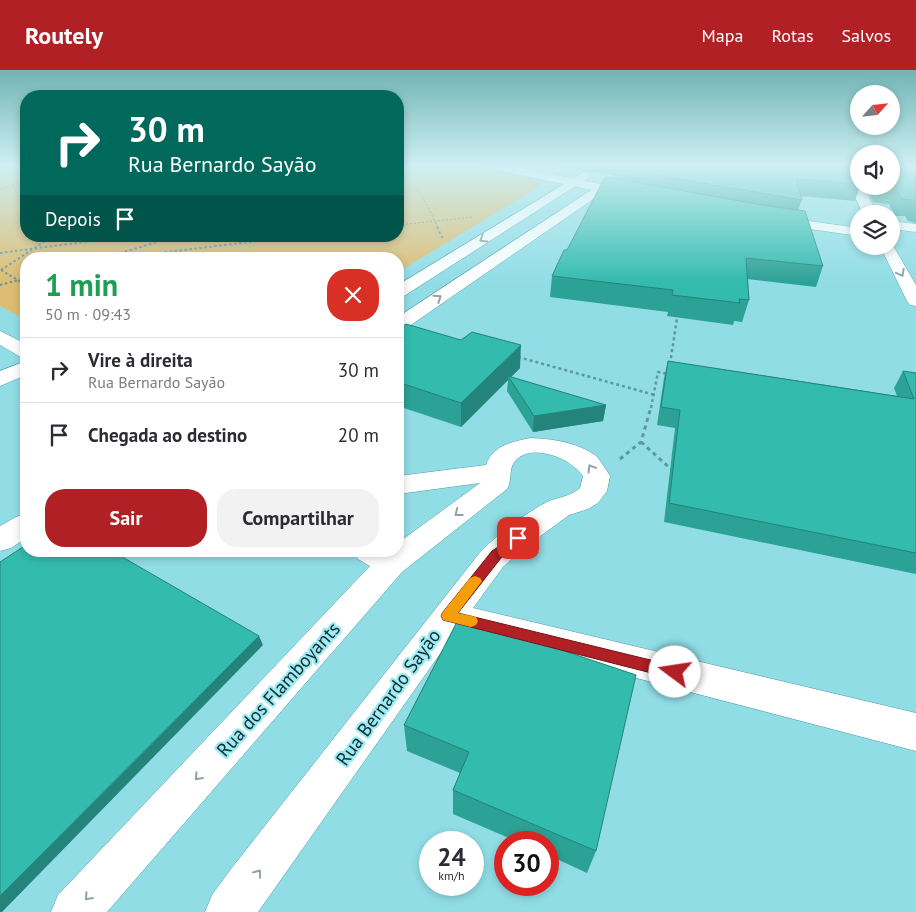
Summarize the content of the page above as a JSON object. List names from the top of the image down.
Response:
{
  "streets": {
    "street": ["Rua dos Flamboyants", "Rua Bernardo Sayão"]
  },
  "one_way": ["Rua dos Flamboyants", "Rua Bernardo Sayão"],
  "north": "top right",
  "page": {
    "header": "Routely",
    "nav": ["Mapa", "Rotas", "Salvos"],
    "turn": ["30 m", "Rua Bernardo Sayão"],
    "then": "Depois",
    "heading": ["1 min", "50 m · 09:43"],
    "list": [
      {
        "name": "Vire à direita",
        "note": "Rua Bernardo Sayão",
        "value": "30 m"
      },
      {
        "name": "Chegada ao destino",
        "value": "20 m"
      }
    ],
    "buttons": ["Sair", "Compartilhar"],
    "speed": "24 km/h",
    "limit": "30"
  }
}
